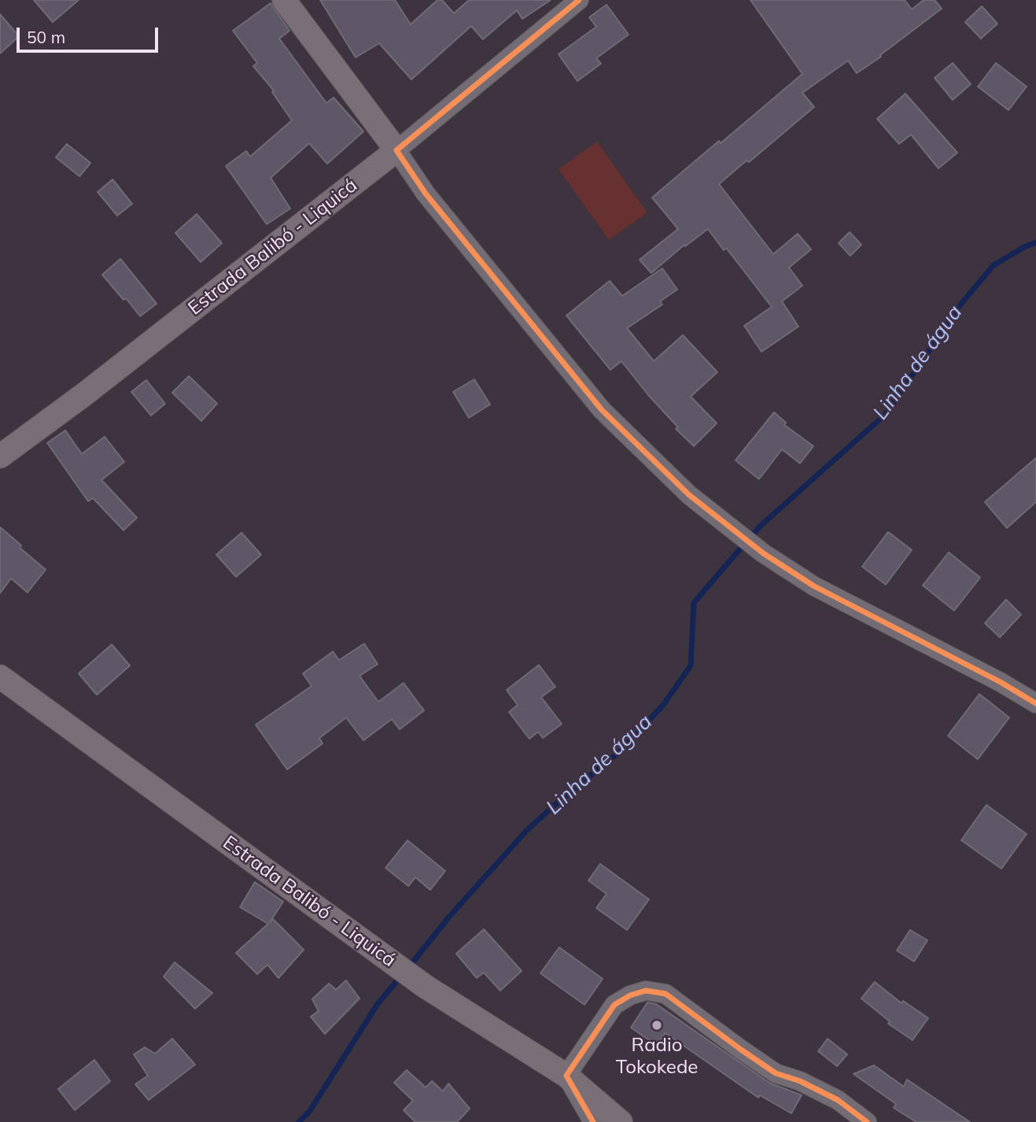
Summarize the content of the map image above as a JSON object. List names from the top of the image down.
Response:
{
  "streets": {
    "main road": ["Estrada Balibó - Liquicá"]
  },
  "water": ["Linha de água"],
  "places": ["Radio Tokokede"],
  "scale_bar": "50 m"
}
